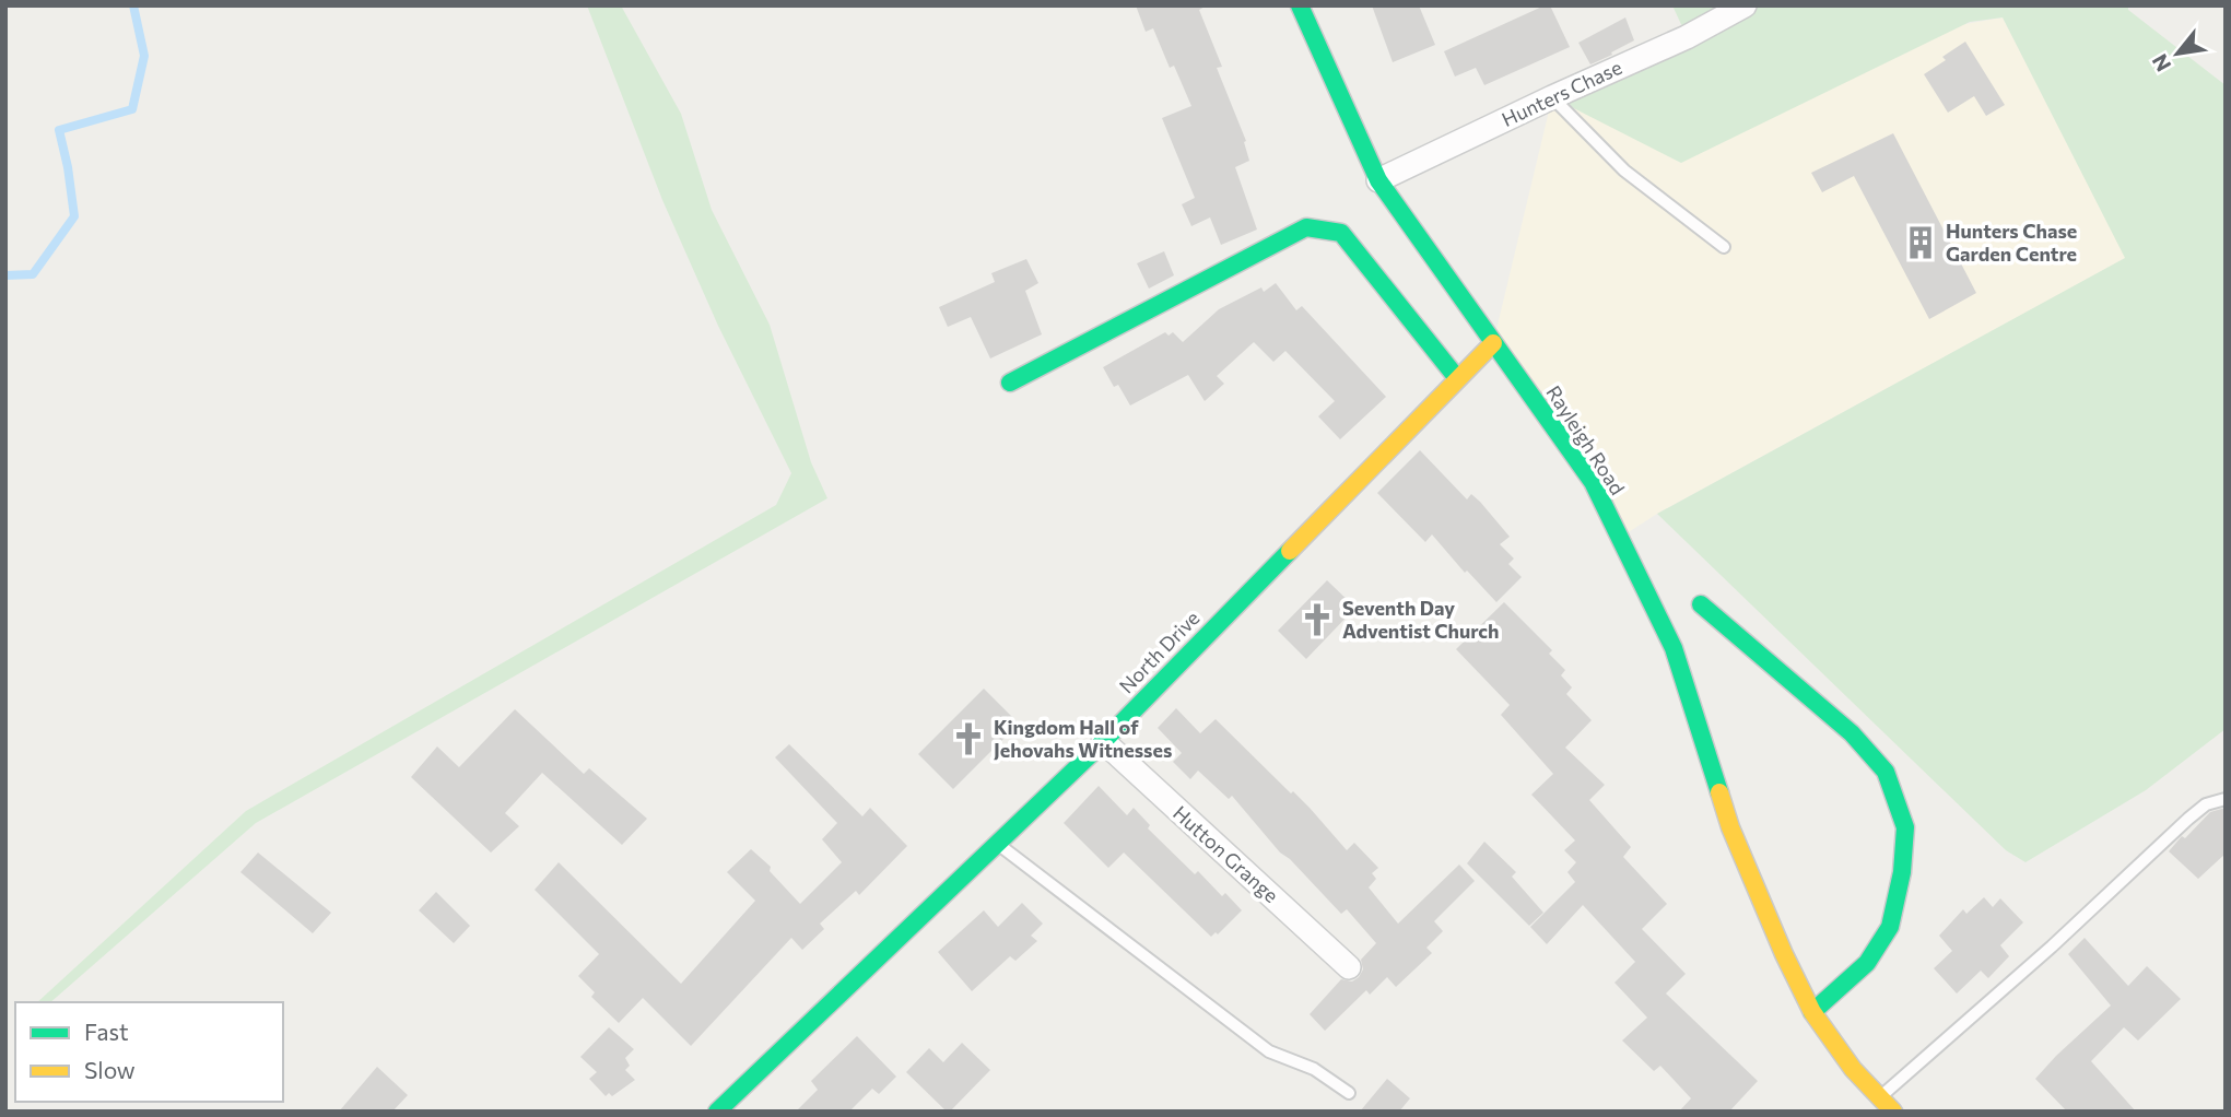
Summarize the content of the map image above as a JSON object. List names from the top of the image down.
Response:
{
  "streets": {
    "street": [
      "Hunters Chase",
      "Rayleigh Road",
      "North Drive",
      "Hutton Grange"
    ]
  },
  "crossings": [
    ["Hunters Chase", "Rayleigh Road"],
    ["Rayleigh Road", "North Drive"],
    ["North Drive", "Hutton Grange"]
  ],
  "places": {
    "building": ["Hunters Chase Garden Centre"],
    "church": ["Seventh Day Adventist Church", "Kingdom Hall of Jehovahs Witnesses"]
  },
  "legend": ["Fast", "Slow"],
  "north": "bottom left"
}
